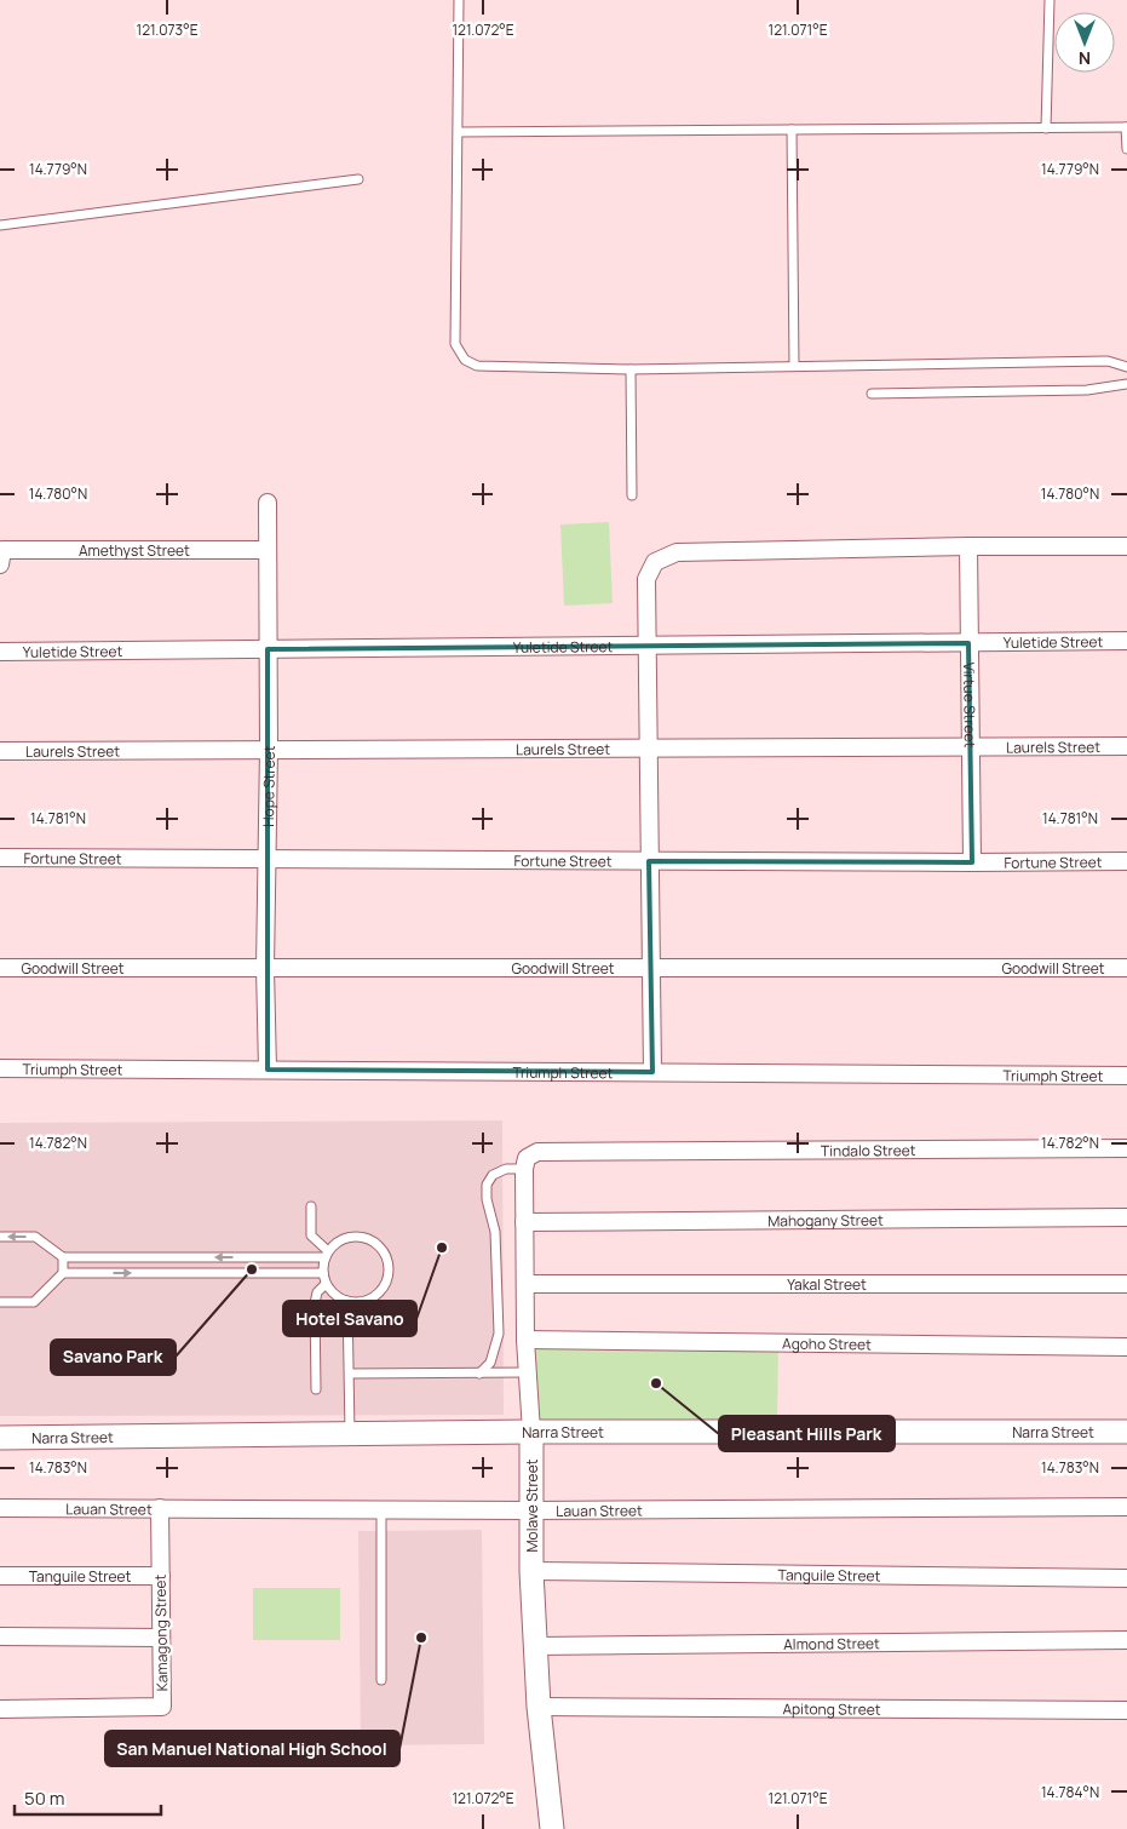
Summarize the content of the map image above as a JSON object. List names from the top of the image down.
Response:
{
  "streets": {
    "street": [
      "Amethyst Street",
      "Yuletide Street",
      "Virtue Street",
      "Laurels Street",
      "Hope Street",
      "Fortune Street",
      "Goodwill Street",
      "Triumph Street",
      "Tindalo Street",
      "Mahogany Street",
      "Yakal Street",
      "Agoho Street",
      "Narra Street",
      "Molave Street",
      "Lauan Street",
      "Tanguile Street",
      "Kamagong Street",
      "Almond Street",
      "Apitong Street"
    ]
  },
  "crossings": [
    ["Amethyst Street", "Hope Street"],
    ["Yuletide Street", "Virtue Street"],
    ["Yuletide Street", "Hope Street"],
    ["Virtue Street", "Laurels Street"],
    ["Virtue Street", "Fortune Street"],
    ["Laurels Street", "Hope Street"],
    ["Hope Street", "Fortune Street"],
    ["Hope Street", "Goodwill Street"],
    ["Hope Street", "Triumph Street"],
    ["Tindalo Street", "Molave Street"],
    ["Mahogany Street", "Molave Street"],
    ["Yakal Street", "Molave Street"],
    ["Agoho Street", "Molave Street"],
    ["Narra Street", "Molave Street"],
    ["Molave Street", "Lauan Street"],
    ["Molave Street", "Tanguile Street"],
    ["Molave Street", "Almond Street"],
    ["Molave Street", "Apitong Street"],
    ["Lauan Street", "Kamagong Street"],
    ["Tanguile Street", "Kamagong Street"]
  ],
  "places": [
    "Hotel Savano",
    "Savano Park",
    "Pleasant Hills Park",
    "San Manuel National High School"
  ],
  "scale_bar": "50 m",
  "north": "bottom",
  "coordinates": [
    "121.073°E",
    "121.072°E",
    "121.071°E",
    "14.779°N",
    "14.780°N",
    "14.781°N",
    "14.782°N",
    "14.783°N",
    "14.784°N"
  ]
}
